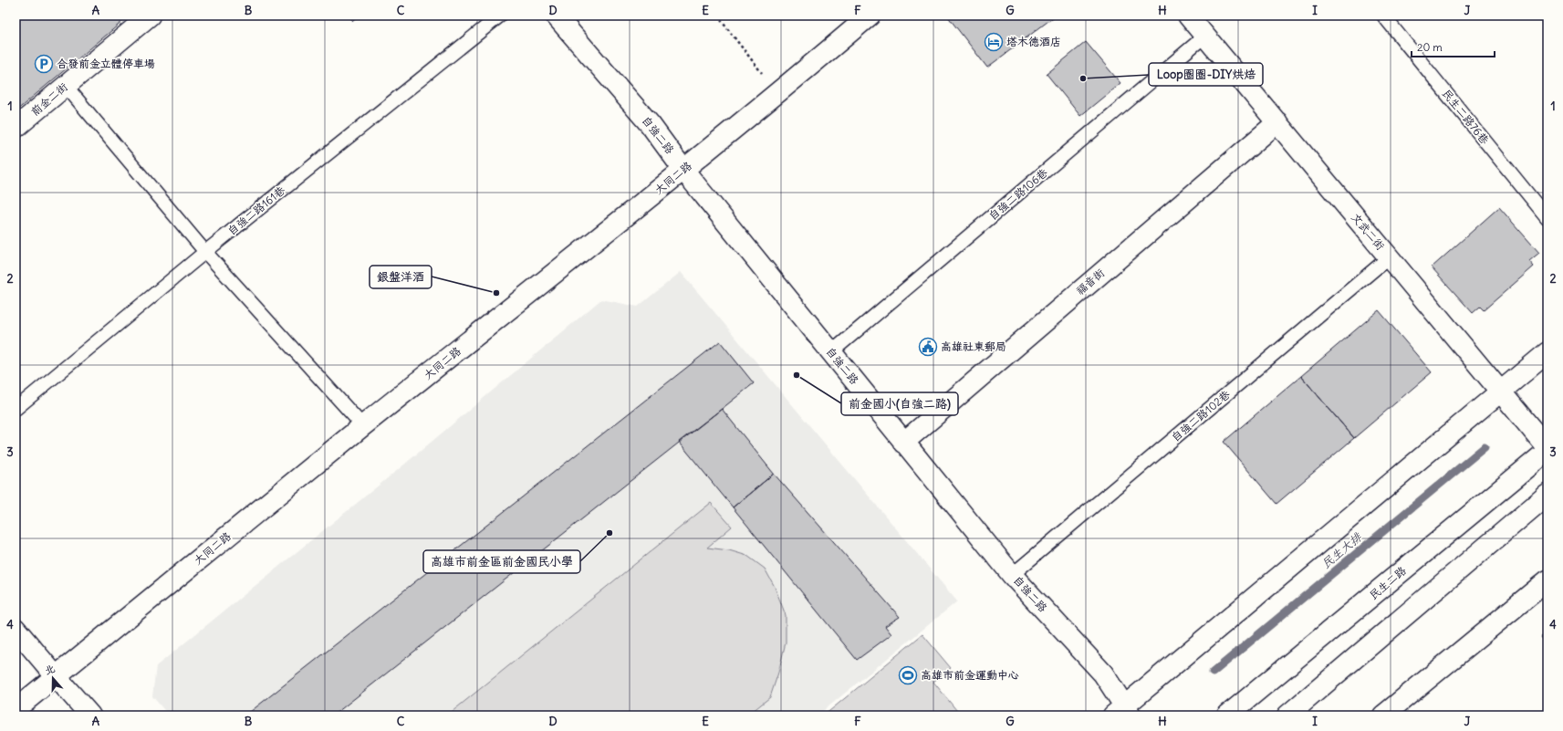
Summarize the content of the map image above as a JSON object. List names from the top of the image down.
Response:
{
  "streets": {
    "street": [
      "前金二街",
      "自強二路",
      "大同二路",
      "文武二街",
      "福音街",
      "民生二路"
    ],
    "lane": [
      "民生二路76巷",
      "自強二路106巷",
      "自強二路161巷",
      "自強二路102巷"
    ]
  },
  "crossings": [
    ["自強二路", "大同二路"],
    ["自強二路", "自強二路106巷"],
    ["自強二路", "福音街"],
    ["自強二路", "自強二路102巷"],
    ["自強二路106巷", "文武二街"],
    ["文武二街", "福音街"],
    ["文武二街", "自強二路102巷"],
    ["文武二街", "民生二路"]
  ],
  "water": ["民生大排"],
  "places": {
    "hotel": ["塔木德酒店"],
    "parking": ["合發前金立體停車場"],
    "other": [
      "Loop圈圈-DIY烘焙",
      "銀盤洋酒",
      "前金國小(自強二路)",
      "高雄市前金區前金國民小學"
    ],
    "public building": ["高雄社東郵局"],
    "sports": ["高雄市前金運動中心"]
  },
  "scale_bar": "20 m",
  "north": "top",
  "grid": {
    "columns": [
      "A",
      "B",
      "C",
      "D",
      "E",
      "F",
      "G",
      "H",
      "I",
      "J"
    ],
    "rows": [
      "1",
      "2",
      "3",
      "4"
    ]
  }
}
